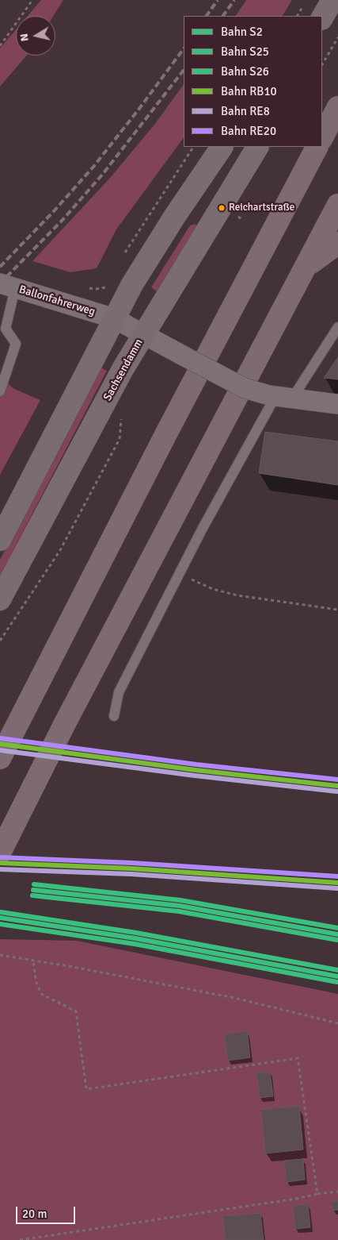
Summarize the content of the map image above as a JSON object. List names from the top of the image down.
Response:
{
  "streets": {
    "main road": ["Sachsendamm"],
    "street": ["Ballonfahrerweg"]
  },
  "places": ["Reichartstraße"],
  "lines": [
    "rail line RE20",
    "rail line RB10",
    "rail line RE8",
    "rail line S26",
    "rail line S2",
    "rail line S25"
  ],
  "legend": [
    "Bahn S2",
    "Bahn S25",
    "Bahn S26",
    "Bahn RB10",
    "Bahn RE8",
    "Bahn RE20"
  ],
  "scale_bar": "20 m",
  "north": "left"
}
